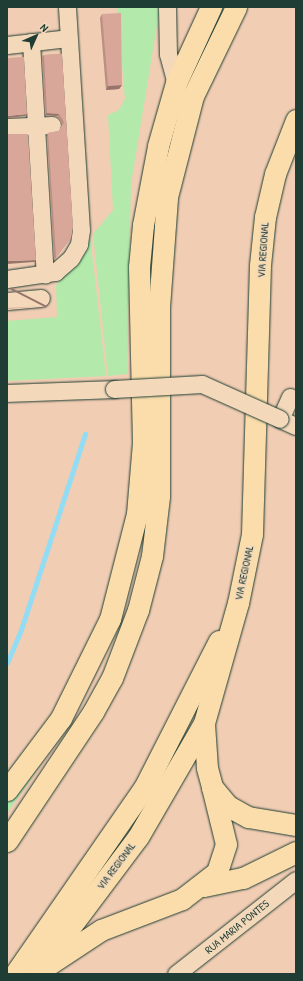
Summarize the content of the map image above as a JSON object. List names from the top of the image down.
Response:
{
  "streets": {
    "main road": ["VIA REGIONAL"],
    "street": ["RUA MARIA PONTES"]
  },
  "north": "top right"
}
